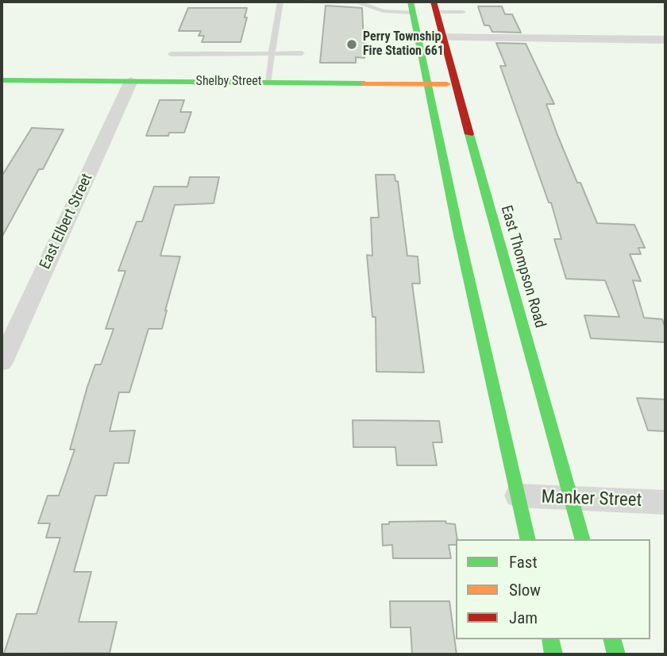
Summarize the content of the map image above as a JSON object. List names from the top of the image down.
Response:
{
  "streets": {
    "main road": ["Shelby Street", "East Thompson Road"],
    "street": ["East Elbert Street", "Manker Street"]
  },
  "crossings": [
    ["Shelby Street", "East Elbert Street"],
    ["Shelby Street", "East Thompson Road"],
    ["East Thompson Road", "Manker Street"]
  ],
  "places": ["Perry Township Fire Station 661"],
  "legend": ["Fast", "Slow", "Jam"]
}
